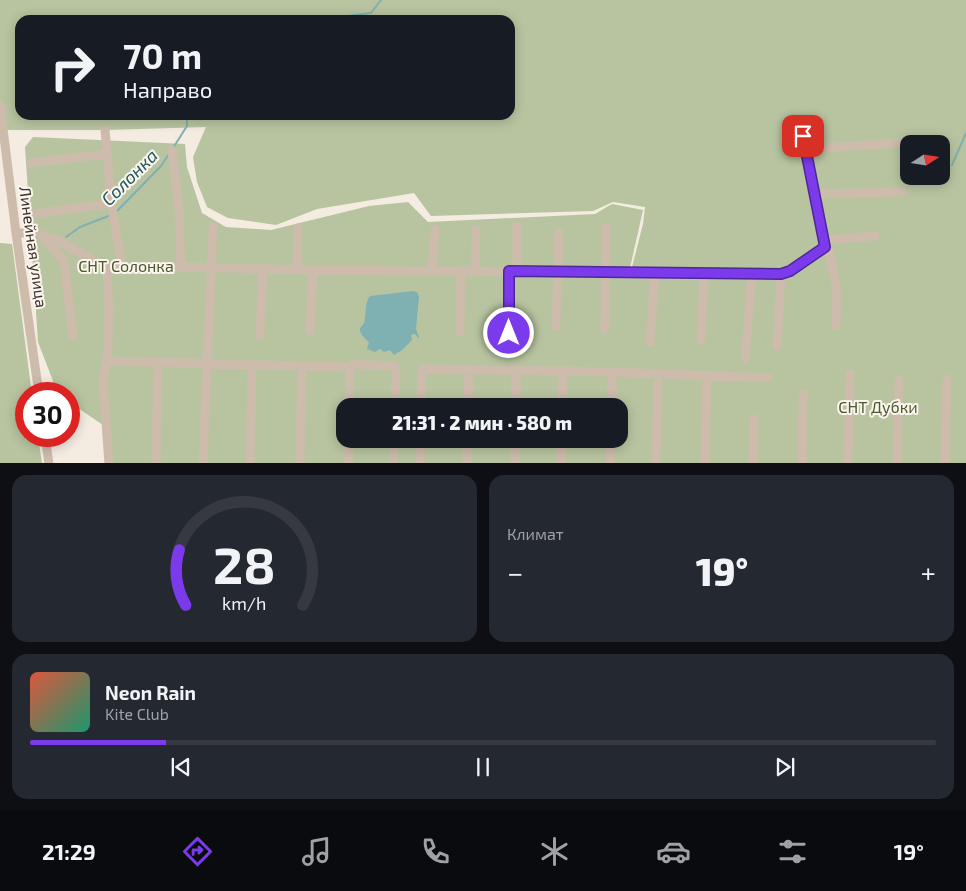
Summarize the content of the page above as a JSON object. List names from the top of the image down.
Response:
{
  "streets": {
    "street": ["Линейная улица"]
  },
  "water": ["Солонка"],
  "parks": ["СНТ Солонка", "СНТ Дубки"],
  "north": "right",
  "page": {
    "turn": ["70 m", "Направо"],
    "limit": "30",
    "trip": "21:31 · 2 мин · 580 m",
    "tile": "Климат",
    "heat": ["−", "19°", "+"],
    "song": ["Neon Rain", "Kite Club"],
    "tabs": ["21:29", "19°"],
    "gauge": ["28", "km/h"]
  }
}
